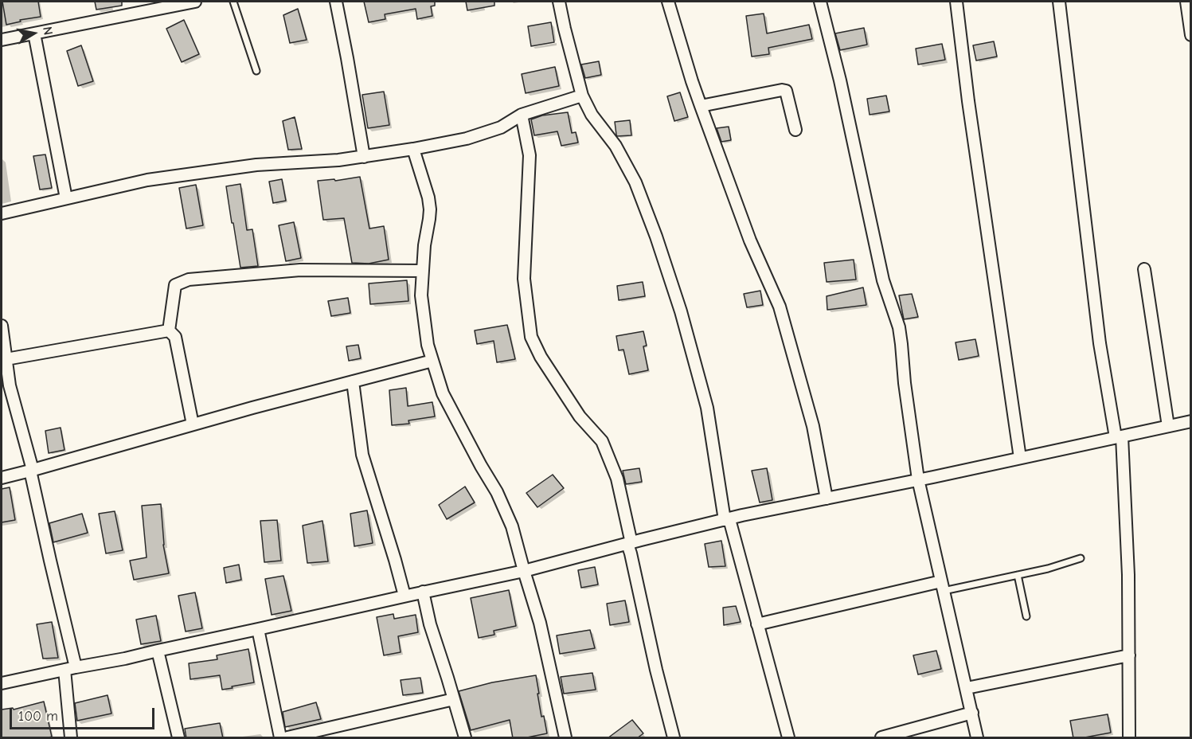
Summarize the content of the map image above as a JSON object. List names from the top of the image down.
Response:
{
  "scale_bar": "100 m",
  "north": "right"
}
